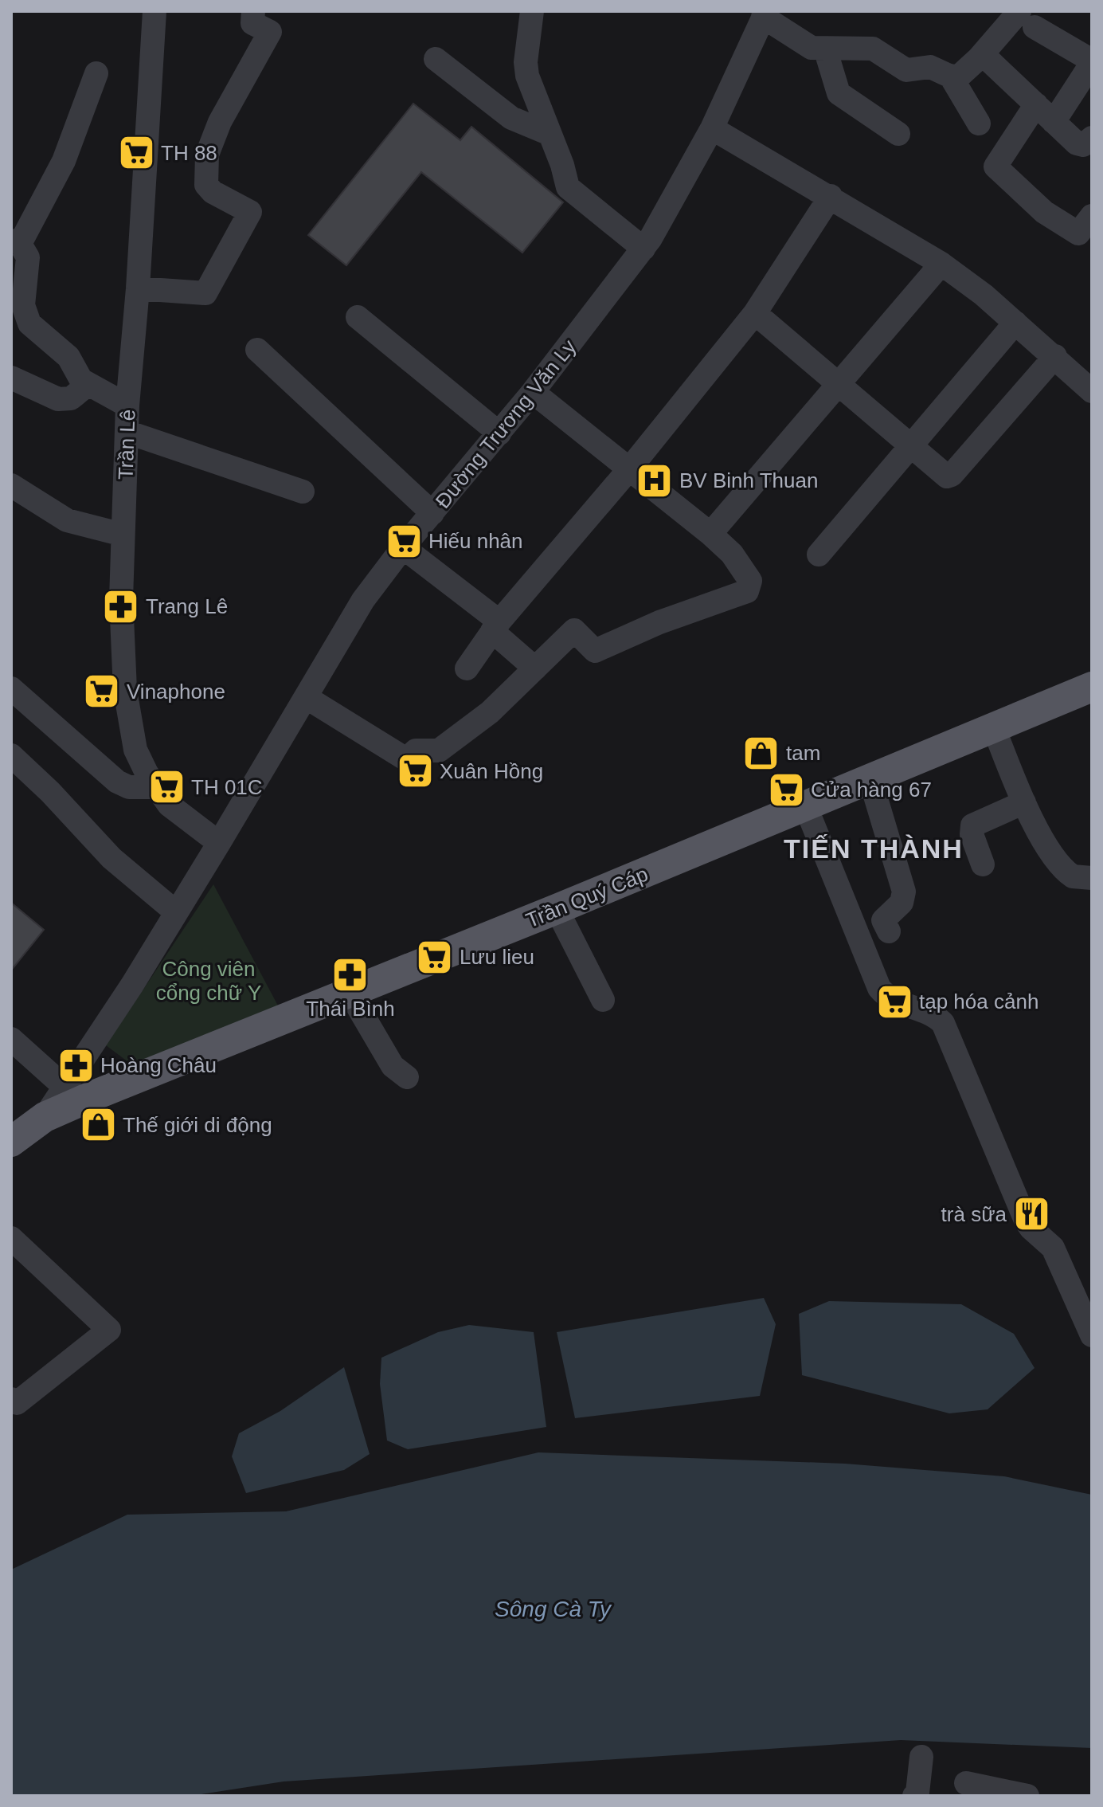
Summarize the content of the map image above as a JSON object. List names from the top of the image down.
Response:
{
  "streets": {
    "main road": ["Trần Quý Cáp"],
    "street": ["Đường Trương Văn Ly", "Trần Lê"]
  },
  "crossings": [
    ["Đường Trương Văn Ly", "Trần Lê"],
    ["Đường Trương Văn Ly", "Trần Quý Cáp"]
  ],
  "districts": ["TIẾN THÀNH"],
  "water": ["Sông Cà Ty"],
  "parks": ["Công viên cổng chữ Y"],
  "places": {
    "supermarket": [
      "TH 88",
      "Hiếu nhân",
      "Vinaphone",
      "Xuân Hồng",
      "TH 01C",
      "Cửa hàng 67",
      "Lưu lieu",
      "tạp hóa cảnh"
    ],
    "hospital": ["BV Binh Thuan"],
    "pharmacy": ["Trang Lê", "Thái Bình", "Hoàng Châu"],
    "shop": ["tam", "Thế giới di động"],
    "restaurant": ["trà sữa"]
  }
}
